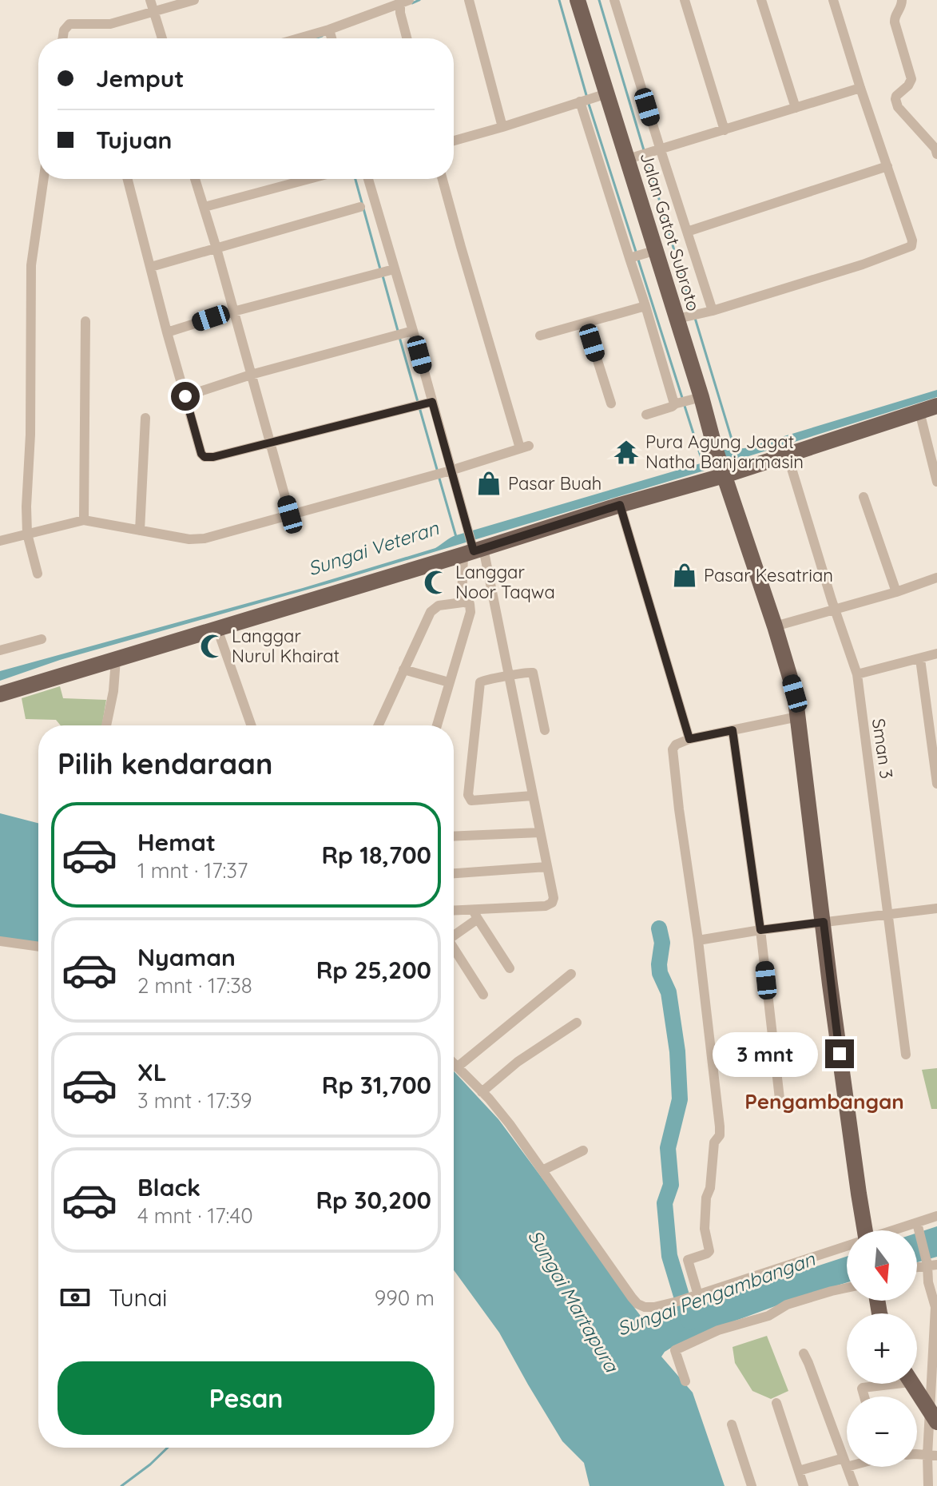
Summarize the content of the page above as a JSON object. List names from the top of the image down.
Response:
{
  "streets": {
    "main road": ["Jalan Gatot Subroto"],
    "street": ["Sman 3"]
  },
  "districts": ["Pengambangan"],
  "water": ["Sungai Veteran", "Sungai Pengambangan", "Sungai Martapura"],
  "places": {
    "temple": ["Pura Agung Jagat Natha Banjarmasin"],
    "shop": ["Pasar Buah", "Pasar Kesatrian"],
    "mosque": ["Langgar Noor Taqwa", "Langgar Nurul Khairat"]
  },
  "north": "bottom",
  "page": {
    "banner": ["Jemput", "Tujuan"],
    "heading": "Pilih kendaraan",
    "list": [
      {
        "name": "Hemat",
        "note": "1 mnt · 17:37",
        "value": "Rp 18,700"
      },
      {
        "name": "Nyaman",
        "note": "2 mnt · 17:38",
        "value": "Rp 25,200"
      },
      {
        "name": "XL",
        "note": "3 mnt · 17:39",
        "value": "Rp 31,700"
      },
      {
        "name": "Black",
        "note": "4 mnt · 17:40",
        "value": "Rp 30,200"
      }
    ],
    "bubble": "3 mnt",
    "map_buttons": ["+", "−"],
    "pay": ["Tunai", "990 m"],
    "buttons": "Pesan"
  }
}
